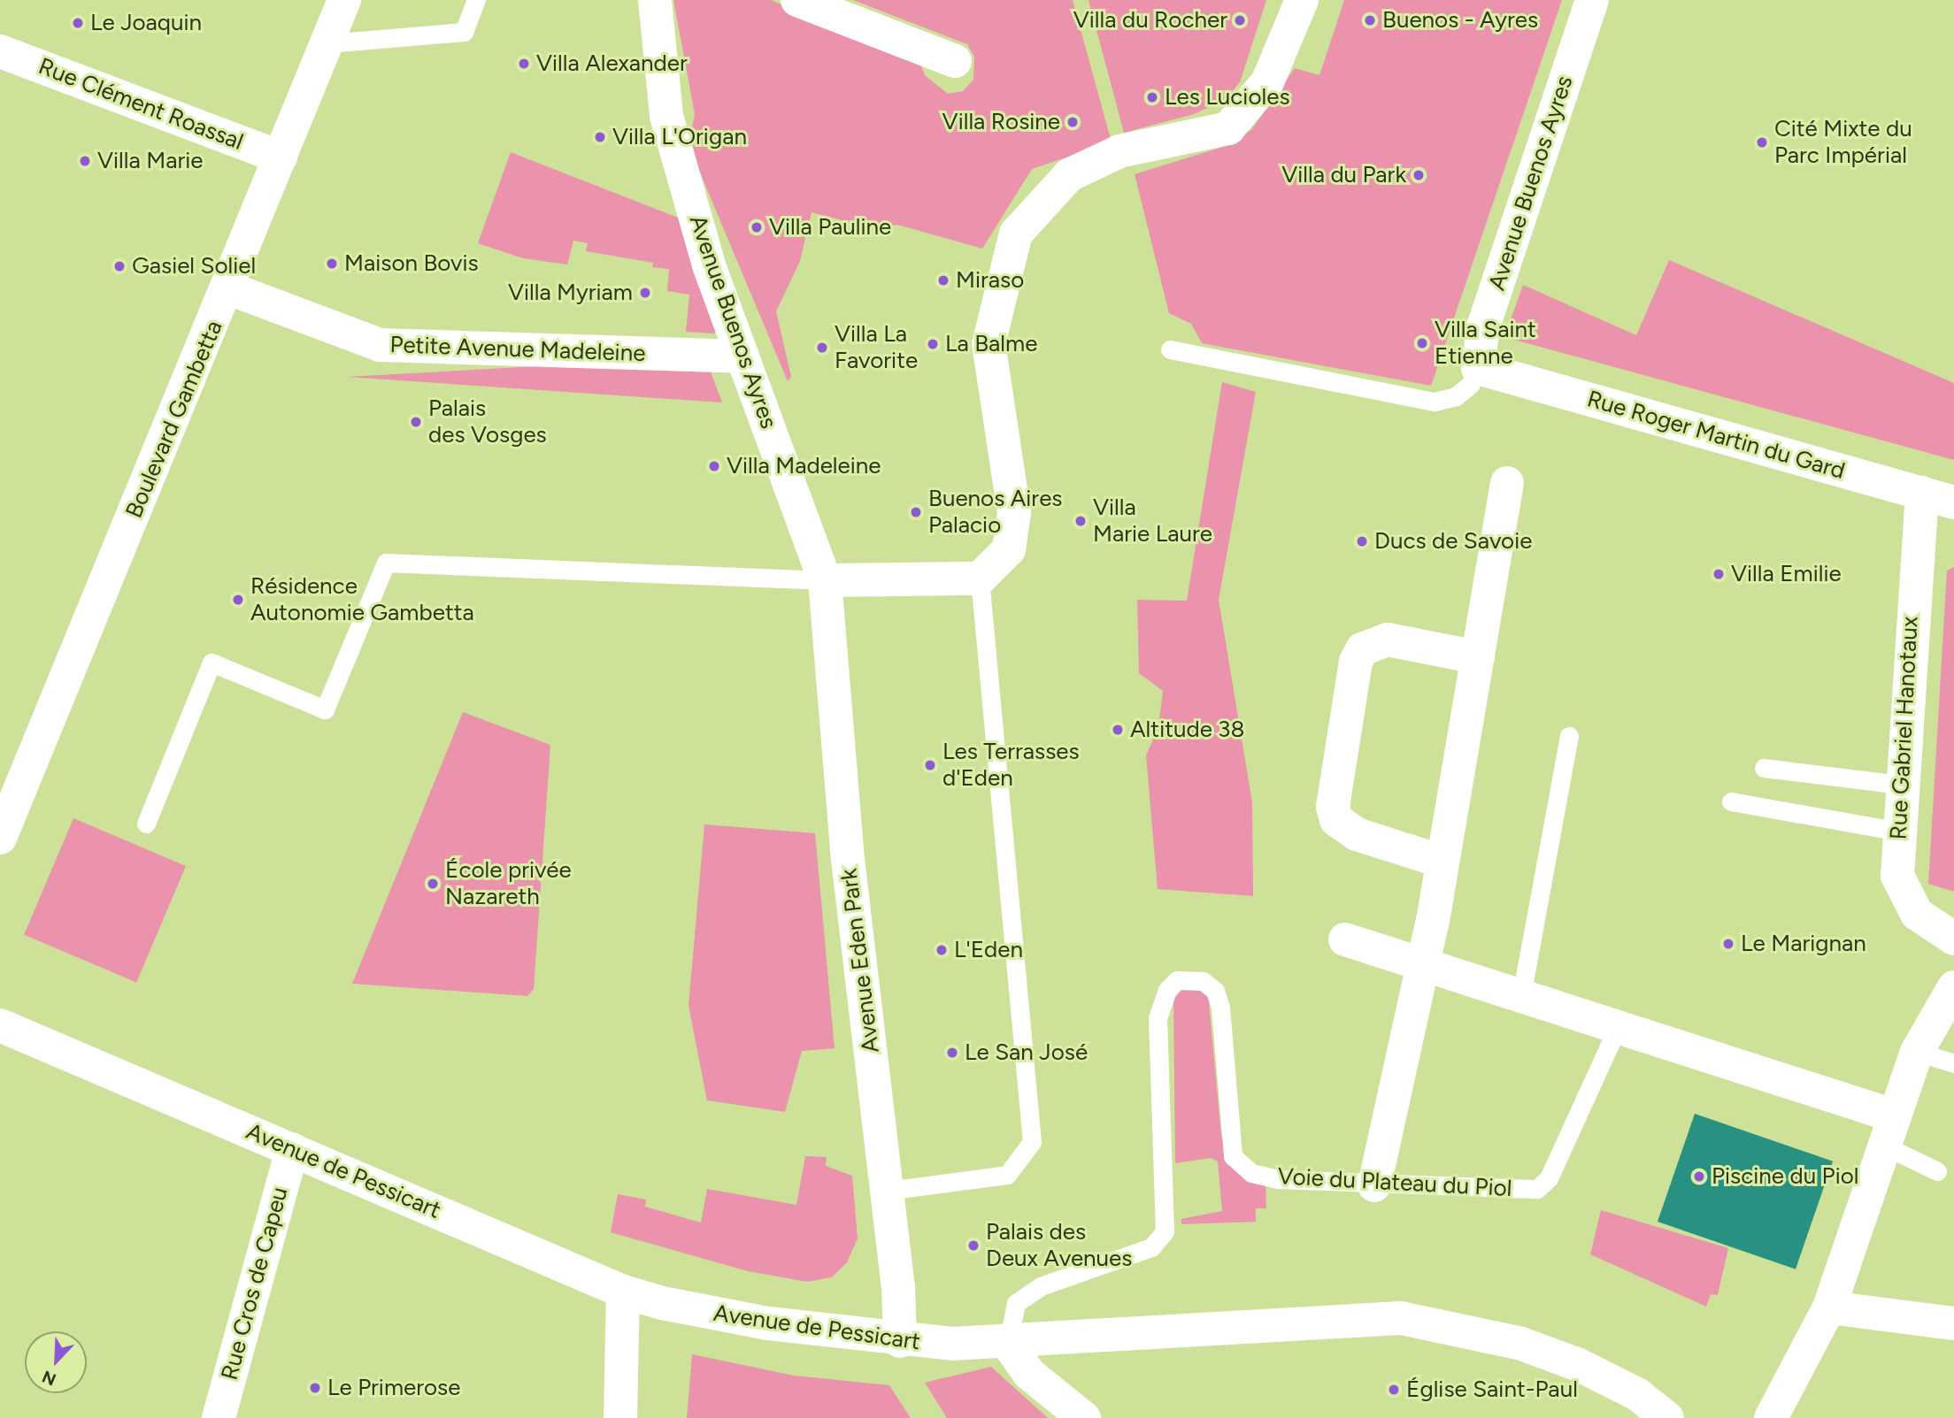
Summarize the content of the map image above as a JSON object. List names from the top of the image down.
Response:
{
  "streets": {
    "street": [
      "Rue Clément Roassal",
      "Avenue Buenos Ayres",
      "Petite Avenue Madeleine",
      "Boulevard Gambetta",
      "Rue Roger Martin du Gard",
      "Rue Gabriel Hanotaux",
      "Avenue Eden Park",
      "Avenue de Pessicart",
      "Rue Cros de Capeu"
    ],
    "lane": ["Voie du Plateau du Piol"]
  },
  "crossings": [
    ["Rue Clément Roassal", "Boulevard Gambetta"],
    ["Avenue Buenos Ayres", "Petite Avenue Madeleine"],
    ["Avenue Buenos Ayres", "Rue Roger Martin du Gard"],
    ["Avenue Buenos Ayres", "Avenue Eden Park"],
    ["Petite Avenue Madeleine", "Boulevard Gambetta"],
    ["Rue Roger Martin du Gard", "Rue Gabriel Hanotaux"],
    ["Avenue Eden Park", "Avenue de Pessicart"],
    ["Avenue de Pessicart", "Voie du Plateau du Piol"],
    ["Avenue de Pessicart", "Rue Cros de Capeu"]
  ],
  "places": [
    "Villa du Rocher",
    "Buenos - Ayres",
    "Le Joaquin",
    "Villa Alexander",
    "Les Lucioles",
    "Villa Rosine",
    "Villa L'Origan",
    "Cité Mixte du Parc Impérial",
    "Villa Marie",
    "Villa du Park",
    "Villa Pauline",
    "Maison Bovis",
    "Gasiel Soliel",
    "Miraso",
    "Villa Myriam",
    "Villa Saint Etienne",
    "La Balme",
    "Villa La Favorite",
    "Palais des Vosges",
    "Villa Madeleine",
    "Buenos Aires Palacio",
    "Villa Marie Laure",
    "Ducs de Savoie",
    "Villa Emilie",
    "Résidence Autonomie Gambetta",
    "Altitude 38",
    "Les Terrasses d'Eden",
    "École privée Nazareth",
    "Le Marignan",
    "L'Eden",
    "Le San José",
    "Piscine du Piol",
    "Palais des Deux Avenues",
    "Le Primerose",
    "Église Saint-Paul"
  ],
  "north": "bottom left"
}
